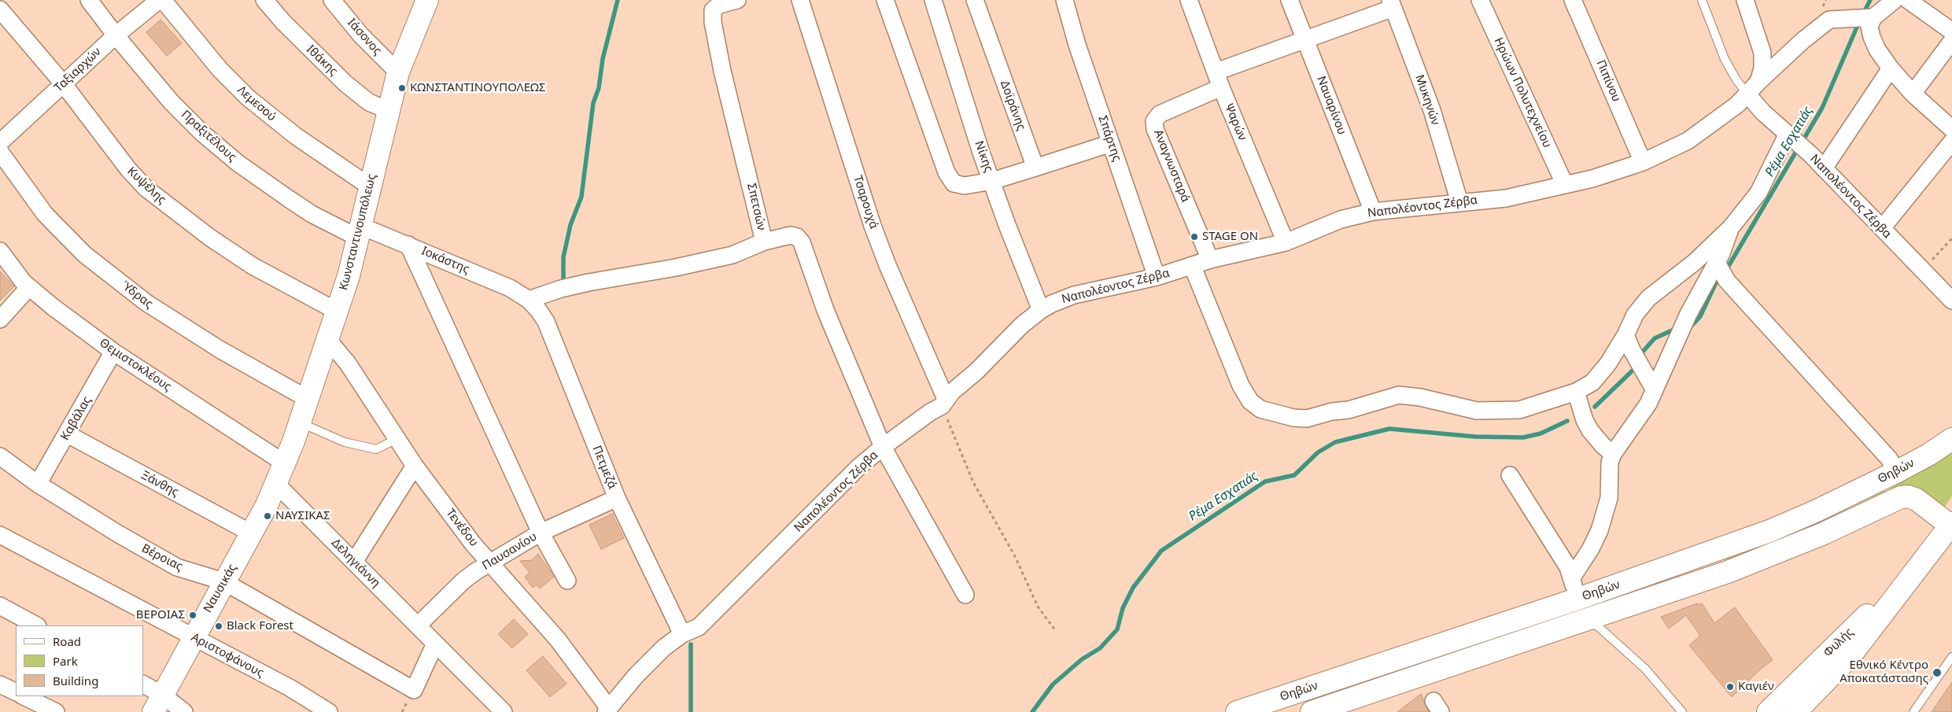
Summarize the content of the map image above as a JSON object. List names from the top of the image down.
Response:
{
  "streets": {
    "main road": [
      "Κωνσταντινουπόλεως",
      "Θηβών",
      "Ναυσικάς",
      "Φυλής"
    ],
    "street": [
      "Ιάσονος",
      "Ιθάκης",
      "Ταξιαρχών",
      "Πιπίνου",
      "Ηρώων Πολυτεχνείου",
      "Μυκηνών",
      "Λεμεσού",
      "Δοϊράνης",
      "Ναυαρίνου",
      "Ψαρών",
      "Πραξιτέλους",
      "Σπάρτης",
      "Νίκης",
      "Αναγνωσταρά",
      "Κυψέλης",
      "Ναπολέοντος Ζέρβα",
      "Τσαρουχά",
      "Σπετσών",
      "Ιοκάστης",
      "Ύδρας",
      "Θεμιστοκλέους",
      "Καβάλας",
      "Πετμεζά",
      "Ξάνθης",
      "Τενέδου",
      "Παυσανίου",
      "Βέροιας",
      "Δεληγιάννη",
      "Αριστοφάνους"
    ]
  },
  "crossings": [
    ["Ιάσονος", "Κωνσταντινουπόλεως"],
    ["Ιθάκης", "Κωνσταντινουπόλεως"],
    ["Ταξιαρχών", "Πραξιτέλους"],
    ["Ταξιαρχών", "Κυψέλης"],
    ["Πιπίνου", "Ναπολέοντος Ζέρβα"],
    ["Ηρώων Πολυτεχνείου", "Ναπολέοντος Ζέρβα"],
    ["Μυκηνών", "Ναπολέοντος Ζέρβα"],
    ["Λεμεσού", "Κωνσταντινουπόλεως"],
    ["Ναυαρίνου", "Ναπολέοντος Ζέρβα"],
    ["Ψαρών", "Αναγνωσταρά"],
    ["Ψαρών", "Ναπολέοντος Ζέρβα"],
    ["Πραξιτέλους", "Κωνσταντινουπόλεως"],
    ["Πραξιτέλους", "Ιοκάστης"],
    ["Σπάρτης", "Ναπολέοντος Ζέρβα"],
    ["Νίκης", "Ναπολέοντος Ζέρβα"],
    ["Αναγνωσταρά", "Ναπολέοντος Ζέρβα"],
    ["Κυψέλης", "Κωνσταντινουπόλεως"],
    ["Ναπολέοντος Ζέρβα", "Τσαρουχά"],
    ["Ναπολέοντος Ζέρβα", "Σπετσών"],
    ["Ναπολέοντος Ζέρβα", "Πετμεζά"],
    ["Ναπολέοντος Ζέρβα", "Τενέδου"],
    ["Κωνσταντινουπόλεως", "Ιοκάστης"],
    ["Κωνσταντινουπόλεως", "Ύδρας"],
    ["Κωνσταντινουπόλεως", "Θεμιστοκλέους"],
    ["Κωνσταντινουπόλεως", "Τενέδου"],
    ["Κωνσταντινουπόλεως", "Ναυσικάς"],
    ["Ιοκάστης", "Πετμεζά"],
    ["Θεμιστοκλέους", "Καβάλας"],
    ["Θεμιστοκλέους", "Ναυσικάς"],
    ["Καβάλας", "Ξάνθης"],
    ["Καβάλας", "Βέροιας"],
    ["Πετμεζά", "Παυσανίου"],
    ["Θηβών", "Φυλής"],
    ["Ξάνθης", "Ναυσικάς"],
    ["Τενέδου", "Παυσανίου"],
    ["Παυσανίου", "Δεληγιάννη"],
    ["Βέροιας", "Δεληγιάννη"],
    ["Βέροιας", "Ναυσικάς"],
    ["Δεληγιάννη", "Ναυσικάς"],
    ["Ναυσικάς", "Αριστοφάνους"]
  ],
  "water": ["Ρέμα Εσχατιάς"],
  "places": [
    "ΚΩΝΣΤΑΝΤΙΝΟΥΠΟΛΕΩΣ",
    "STAGE ON",
    "ΝΑΥΣΙΚΑΣ",
    "ΒΕΡΟΙΑΣ",
    "Black Forest",
    "Εθνικό Κέντρο Αποκατάστασης",
    "Καγιέν"
  ],
  "legend": ["Road", "Park", "Building"]
}
